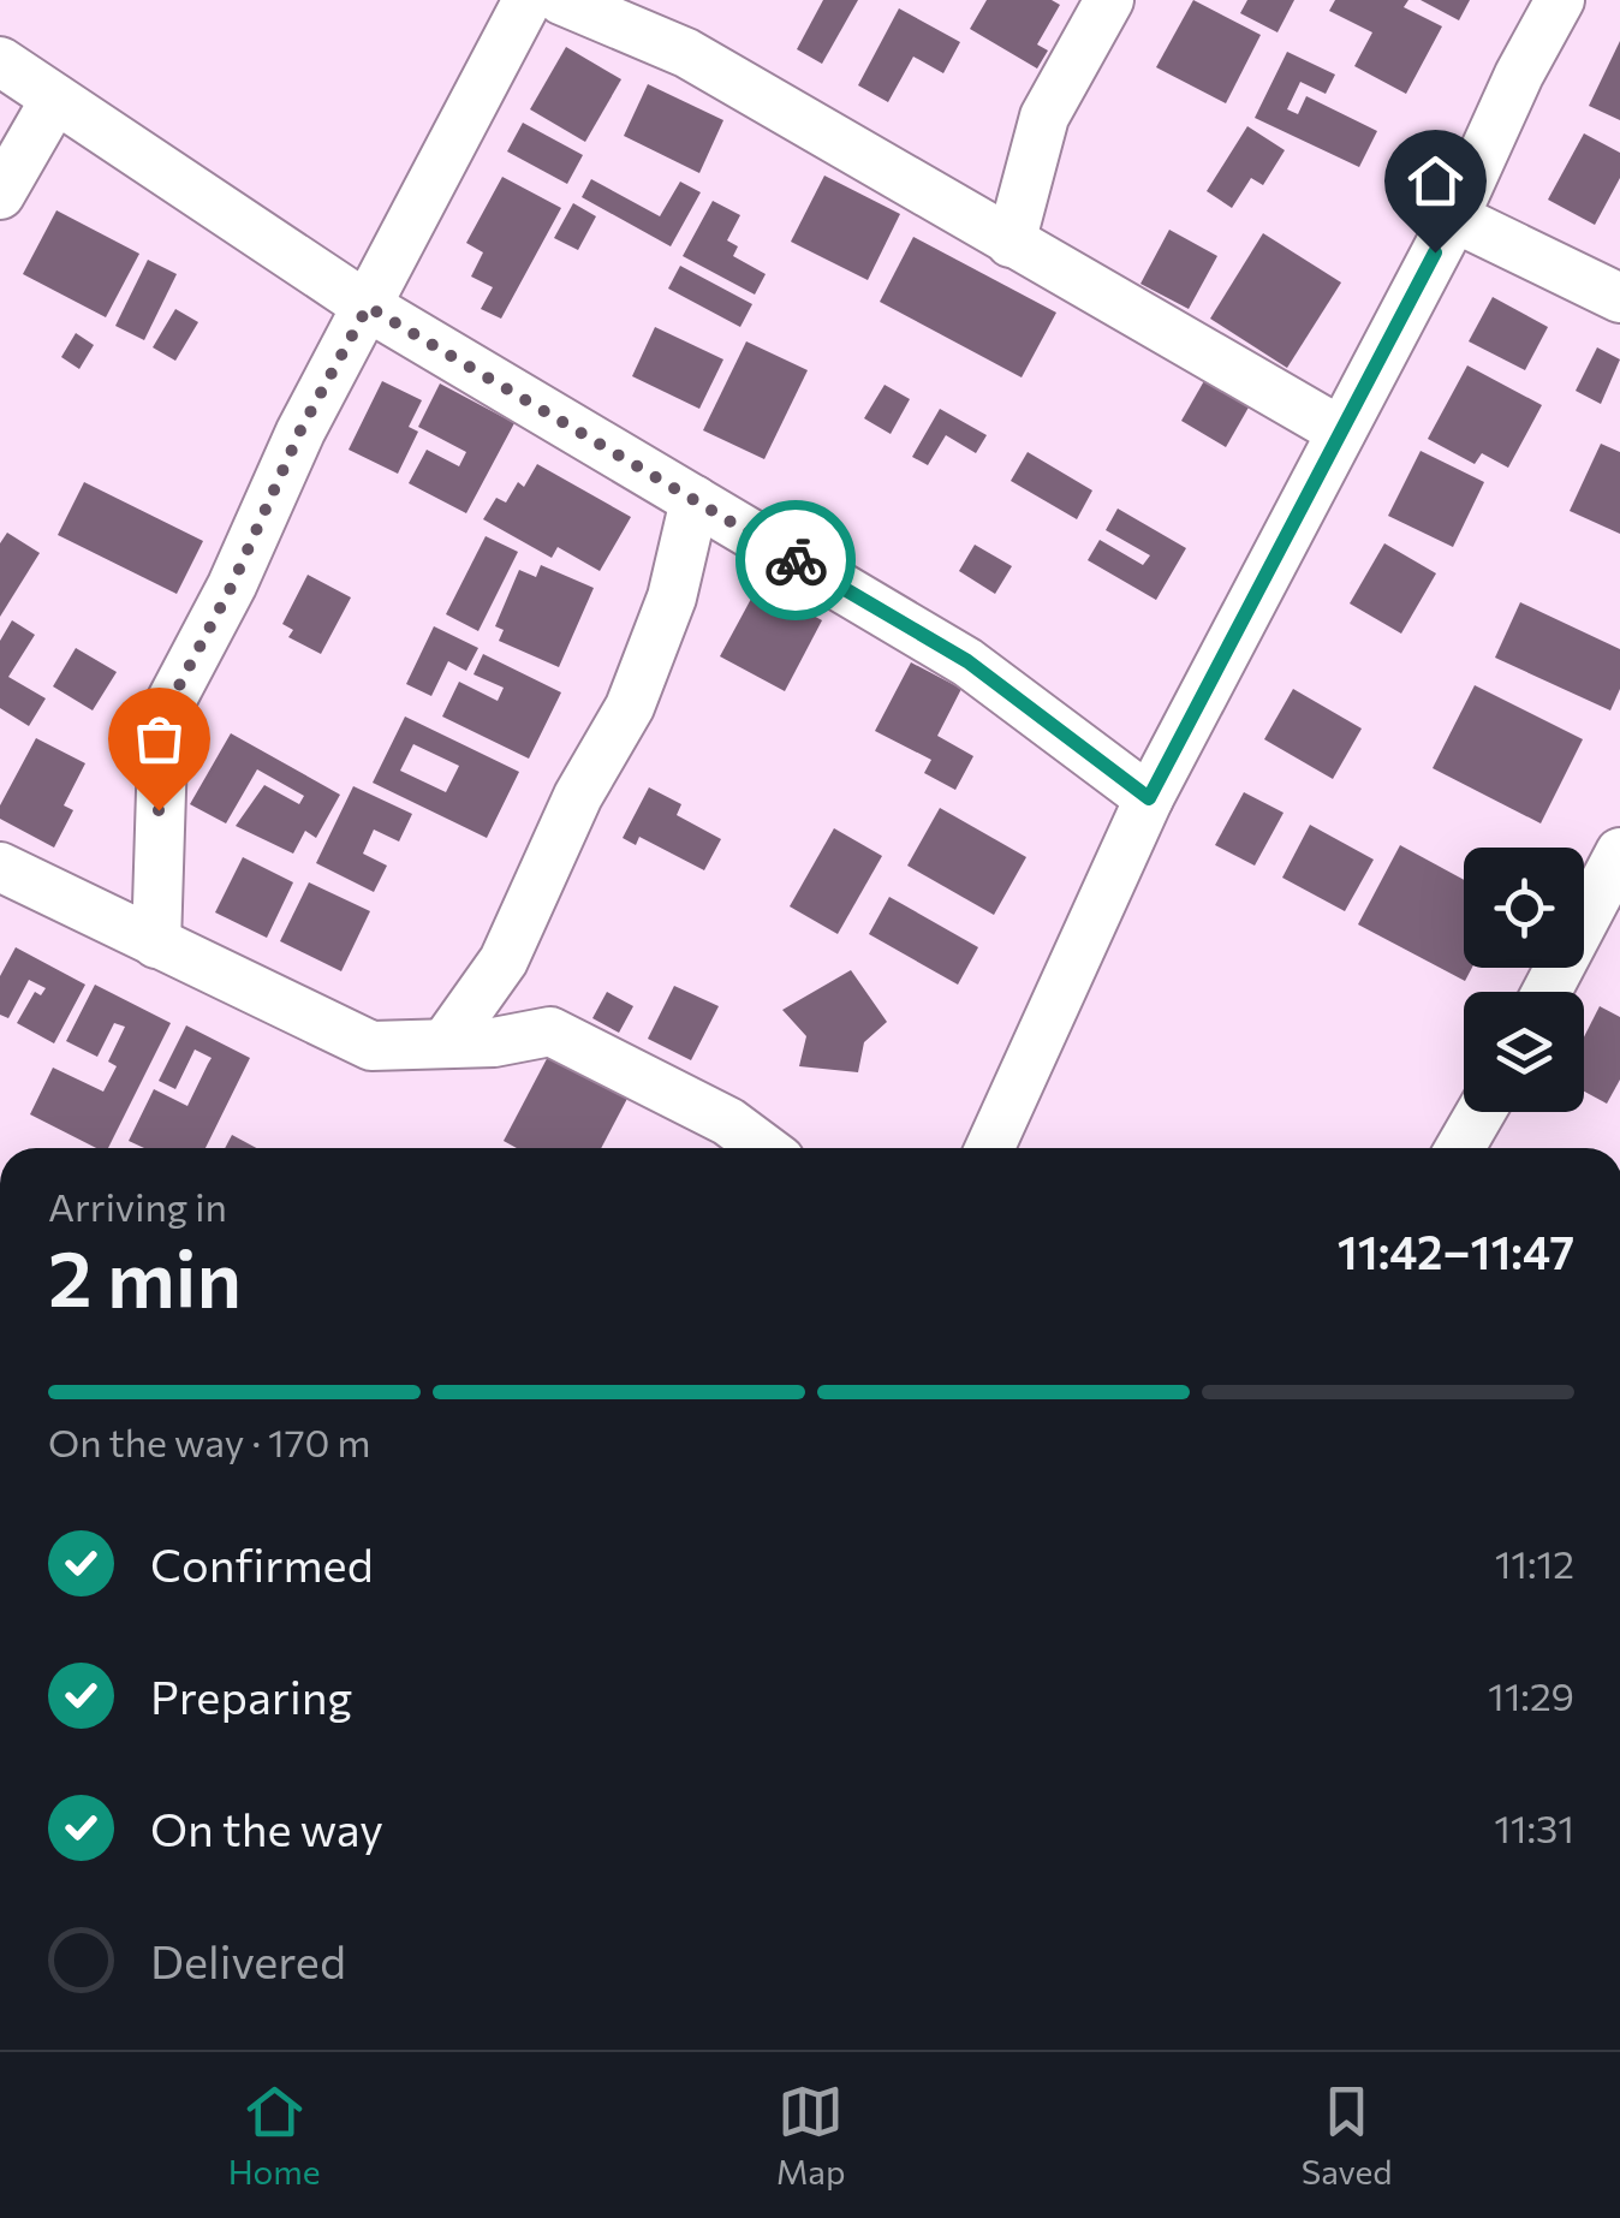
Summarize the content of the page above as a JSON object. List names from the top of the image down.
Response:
{
  "page": {
    "heading": ["2 min", "Arriving in", "11:42–11:47"],
    "bar": "On the way · 170 m",
    "list": [
      ["Confirmed", "11:12"],
      ["Preparing", "11:29"],
      ["On the way", "11:31"],
      "Delivered"
    ],
    "tabs": ["Home", "Map", "Saved"]
  }
}
